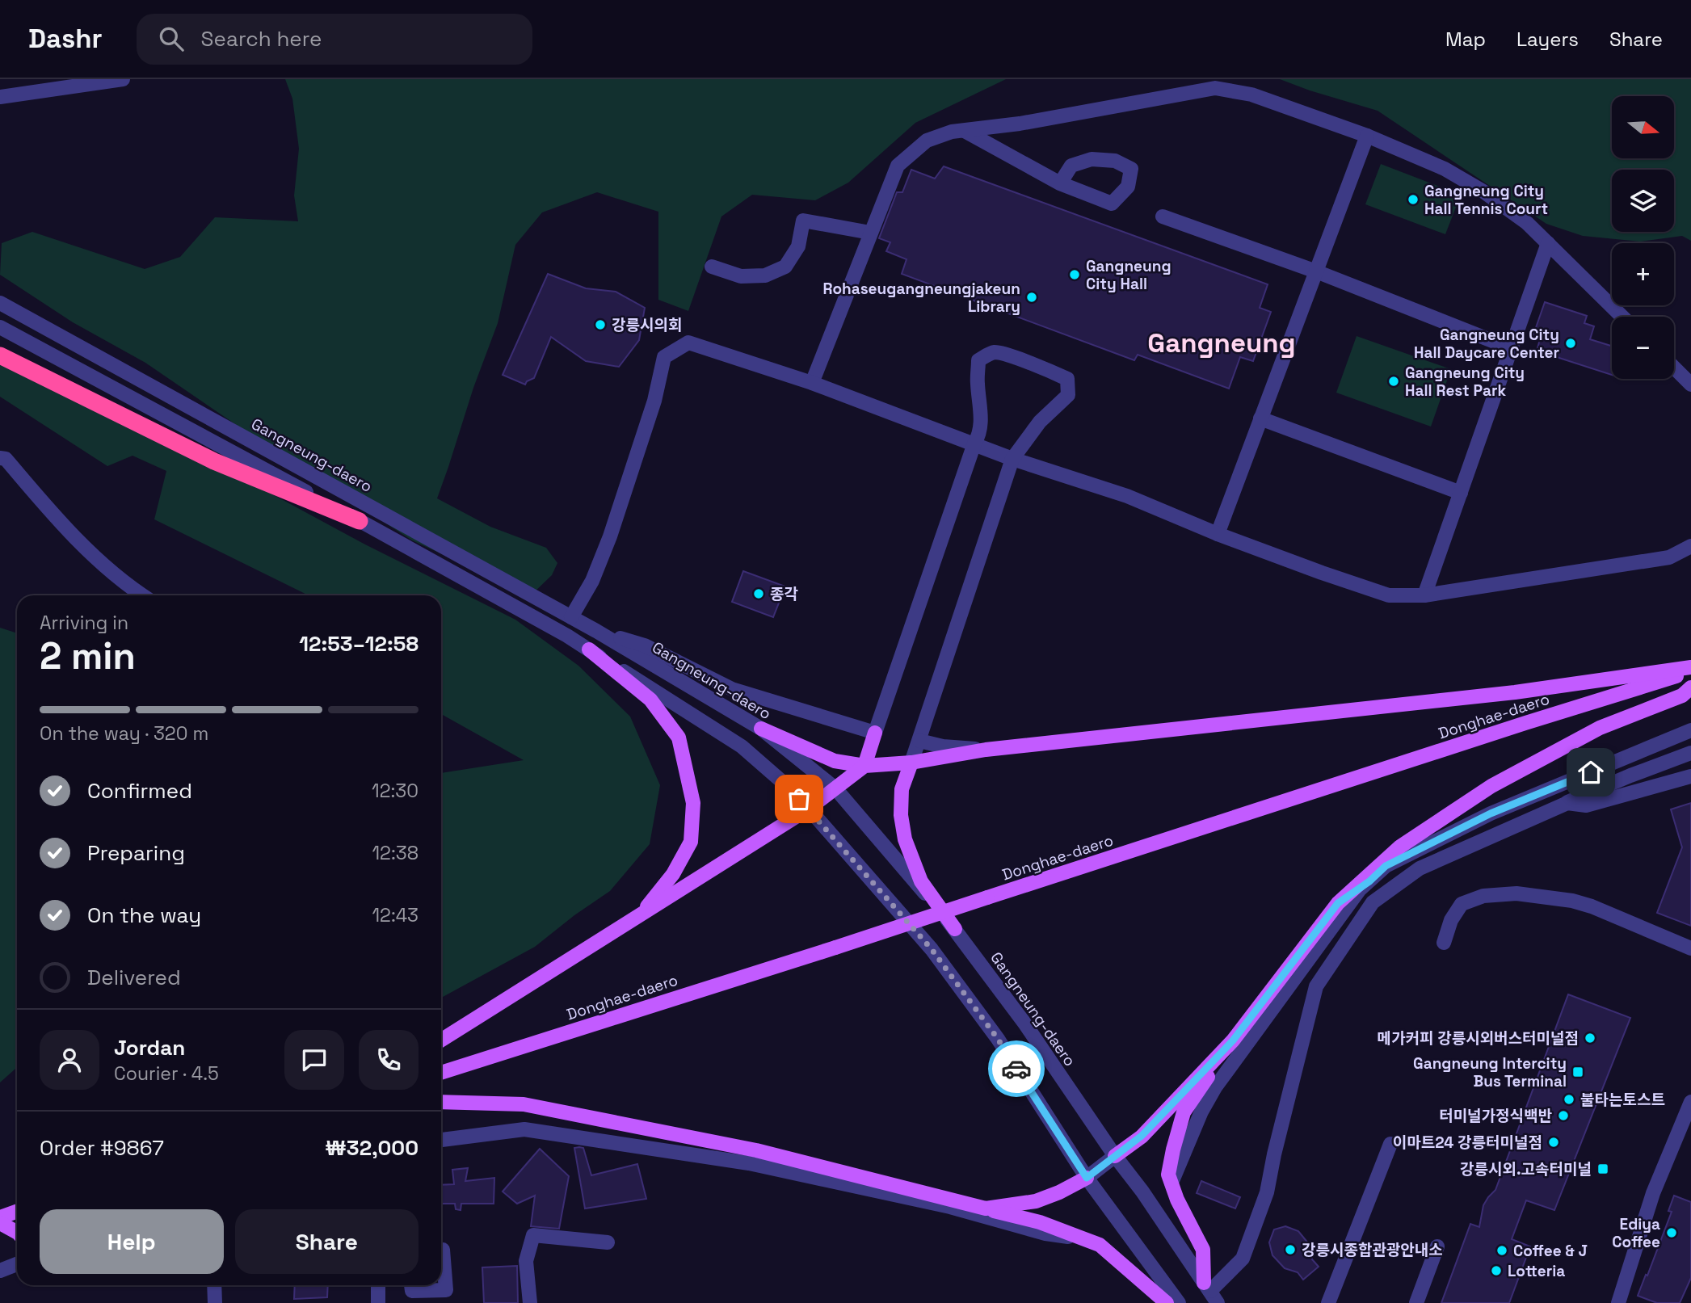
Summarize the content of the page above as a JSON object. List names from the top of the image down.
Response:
{
  "streets": {
    "main road": ["Donghae-daero"],
    "street": ["Gangneung-daero"]
  },
  "districts": ["Gangneung"],
  "places": {
    "other": [
      "Gangneung City Hall Tennis Court",
      "Gangneung City Hall",
      "Rohaseugangneungjakeun Library",
      "강릉시의회",
      "Gangneung City Hall Daycare Center",
      "Gangneung City Hall Rest Park",
      "종각",
      "메가커피 강릉시외버스터미널점",
      "불타는토스트",
      "터미널가정식백반",
      "이마트24 강릉터미널점",
      "Ediya Coffee",
      "강릉시종합관광안내소",
      "Coffee & J",
      "Lotteria"
    ],
    "transit": ["Gangneung Intercity Bus Terminal", "강릉시외.고속터미널"]
  },
  "north": "right",
  "page": {
    "header": "Dashr",
    "search": "Search here",
    "nav": ["Map", "Layers", "Share"],
    "map_buttons": ["+", "−"],
    "heading": ["2 min", "Arriving in", "12:53–12:58"],
    "panel": [
      "Jordan",
      "Courier · 4.5",
      "Order #9867",
      "₩32,000"
    ],
    "bar": "On the way · 320 m",
    "list": [
      ["Confirmed", "12:30"],
      ["Preparing", "12:38"],
      ["On the way", "12:43"],
      "Delivered"
    ],
    "buttons": ["Help", "Share"]
  }
}
